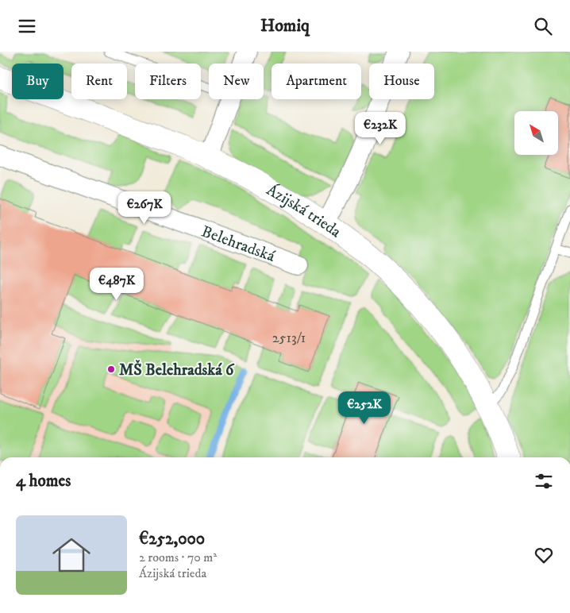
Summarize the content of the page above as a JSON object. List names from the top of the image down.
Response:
{
  "streets": {
    "street": ["Ázijská trieda", "Belehradská"]
  },
  "places": ["MŠ Belehradská 6"],
  "house_numbers": ["2513/1"],
  "north": "top left",
  "page": {
    "header": "Homiq",
    "chip": [
      "Buy",
      "Rent",
      "Filters",
      "New",
      "Apartment",
      "House"
    ],
    "price": [
      "€232K",
      "€267K",
      "€487K",
      "€252K"
    ],
    "heading": "4 homes",
    "list": [
      {
        "name": "€252,000",
        "note": "2 rooms · 70 m² · Ázijská trieda"
      }
    ]
  }
}
